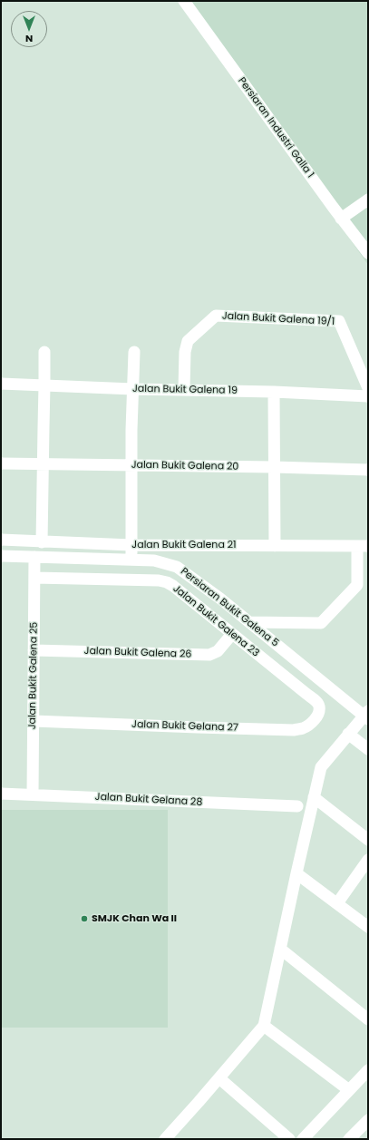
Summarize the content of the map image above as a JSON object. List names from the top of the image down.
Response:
{
  "streets": {
    "street": [
      "Persiaran Industri Galla 1",
      "Jalan Bukit Galena 19/1",
      "Jalan Bukit Galena 19",
      "Jalan Bukit Galena 20",
      "Jalan Bukit Galena 21",
      "Persiaran Bukit Galena 5",
      "Jalan Bukit Galena 23",
      "Jalan Bukit Galena 26",
      "Jalan Bukit Galena 25",
      "Jalan Bukit Gelana 27",
      "Jalan Bukit Gelana 28"
    ]
  },
  "crossings": [
    ["Jalan Bukit Galena 19/1", "Jalan Bukit Galena 19"],
    ["Persiaran Bukit Galena 5", "Jalan Bukit Galena 25"],
    ["Jalan Bukit Galena 23", "Jalan Bukit Galena 26"],
    ["Jalan Bukit Galena 23", "Jalan Bukit Galena 25"],
    ["Jalan Bukit Galena 23", "Jalan Bukit Gelana 27"],
    ["Jalan Bukit Galena 26", "Jalan Bukit Galena 25"],
    ["Jalan Bukit Galena 25", "Jalan Bukit Gelana 27"],
    ["Jalan Bukit Galena 25", "Jalan Bukit Gelana 28"]
  ],
  "places": ["SMJK Chan Wa II"],
  "north": "bottom"
}
